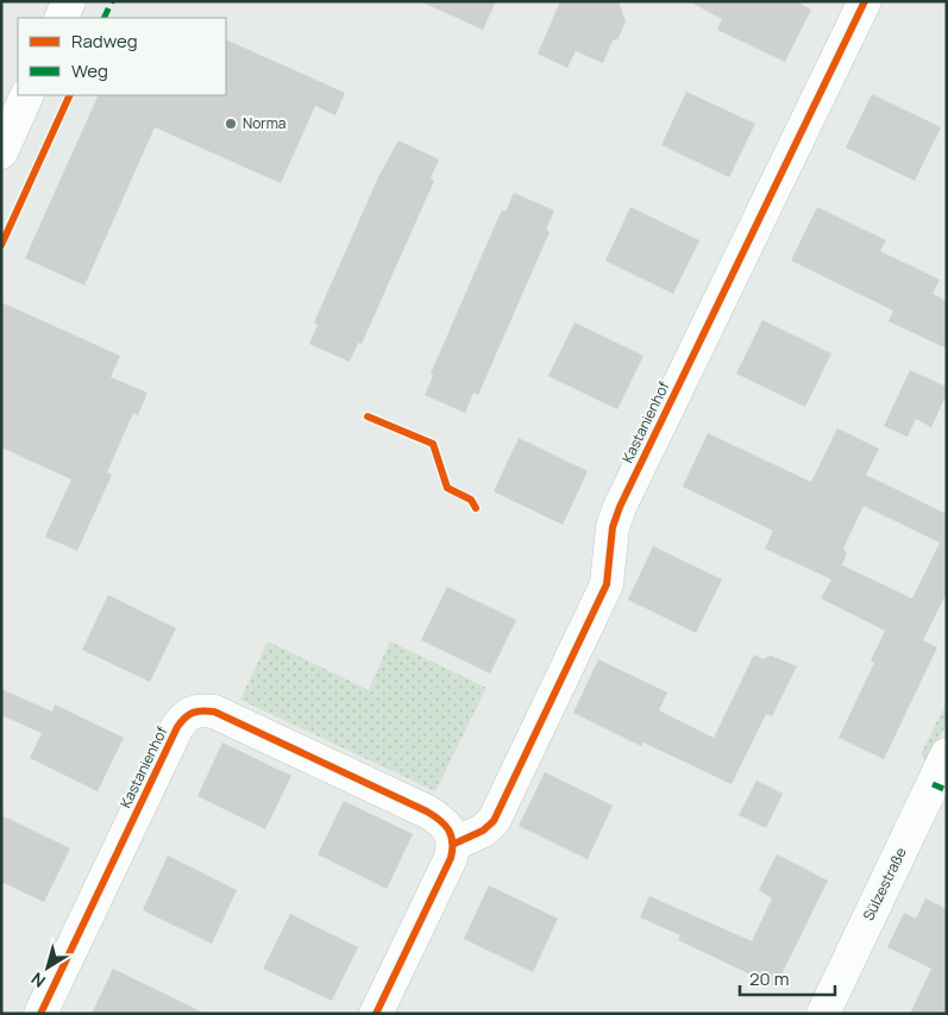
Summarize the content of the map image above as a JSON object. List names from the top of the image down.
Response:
{
  "streets": {
    "street": ["Kastanienhof", "Sülzestraße"]
  },
  "places": ["Norma"],
  "legend": ["Radweg", "Weg"],
  "scale_bar": "20 m",
  "north": "bottom left"
}
